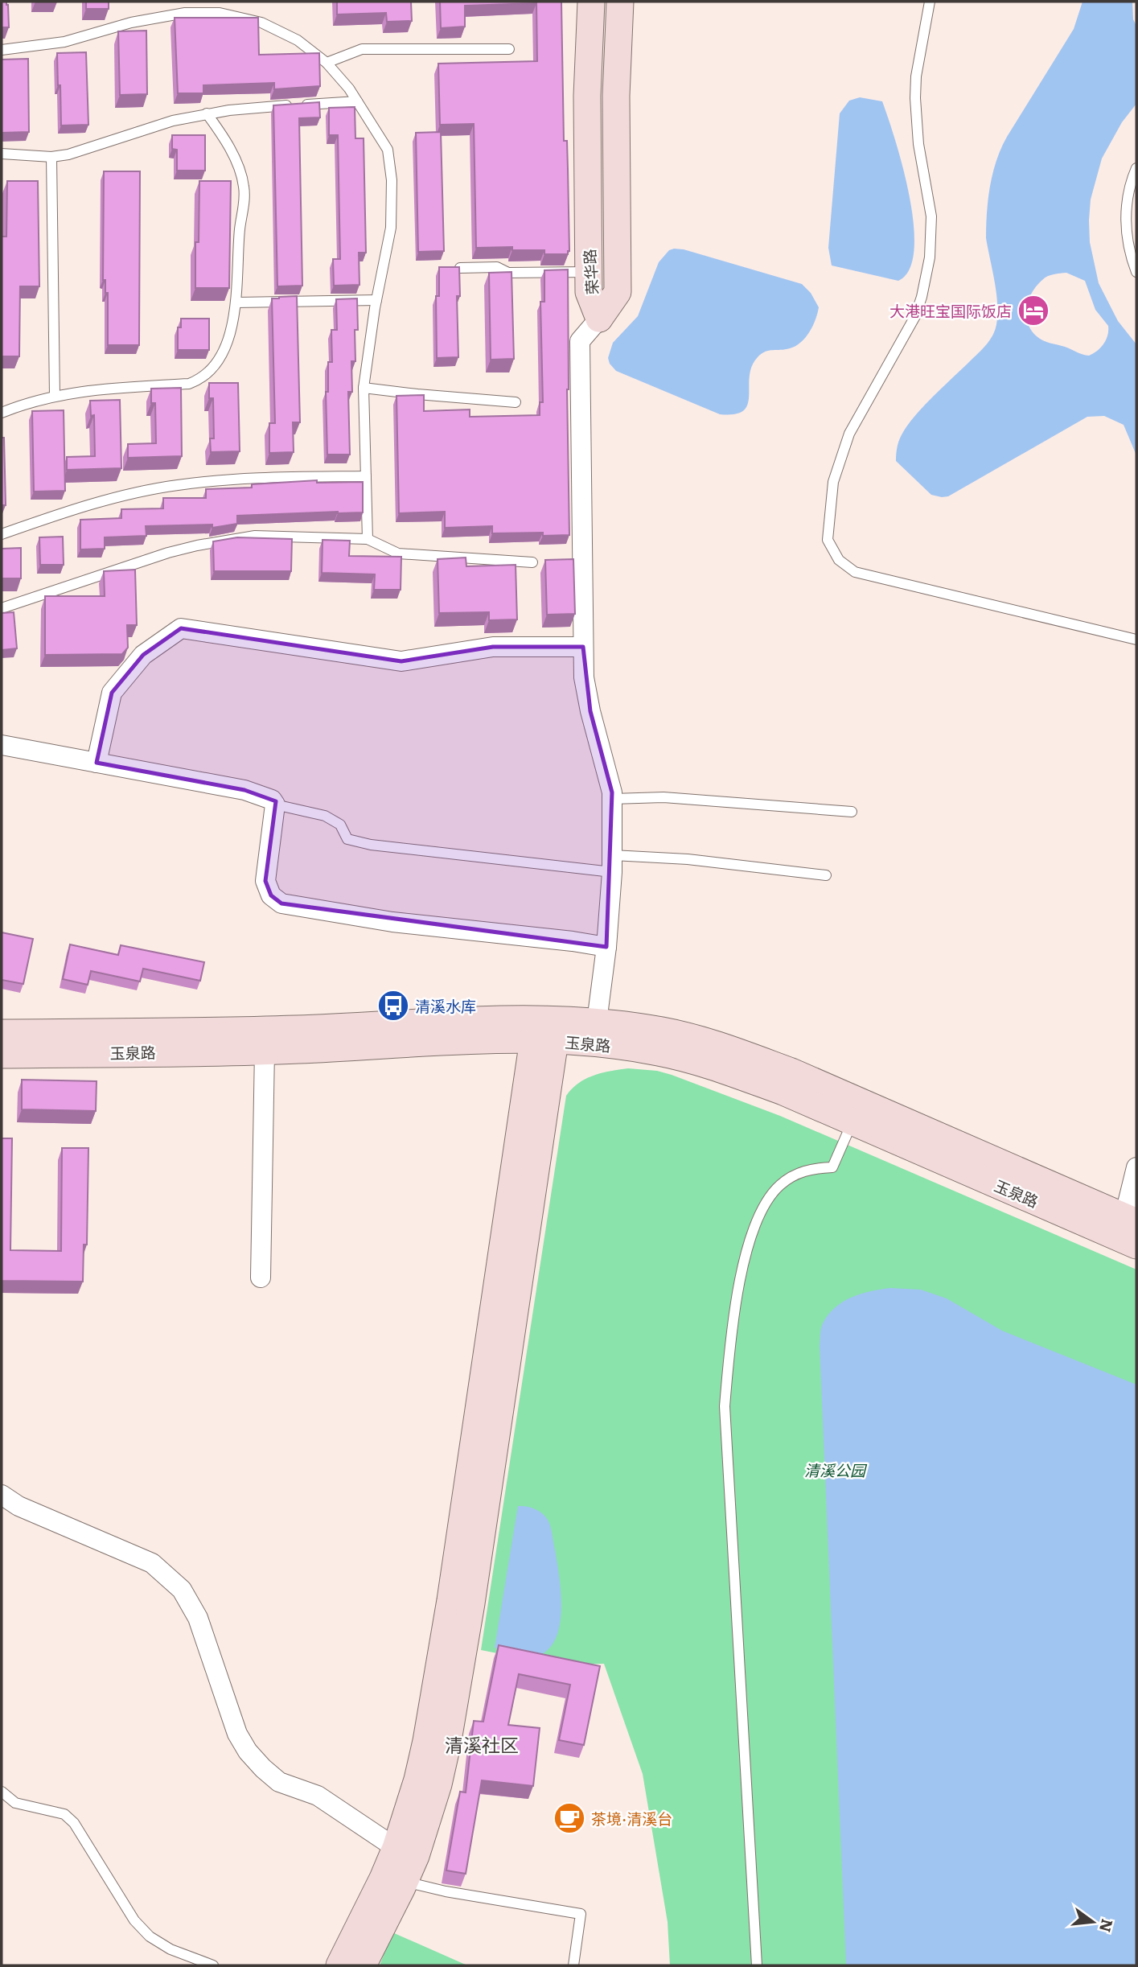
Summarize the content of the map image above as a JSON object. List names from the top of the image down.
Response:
{
  "streets": {
    "street": ["荣华路", "玉泉路"]
  },
  "districts": ["清溪社区"],
  "parks": ["清溪公园"],
  "places": {
    "hotel": ["大港旺宝国际饭店"],
    "bus stop": ["清溪水库"],
    "cafe": ["茶境·清溪台"]
  },
  "north": "right"
}
